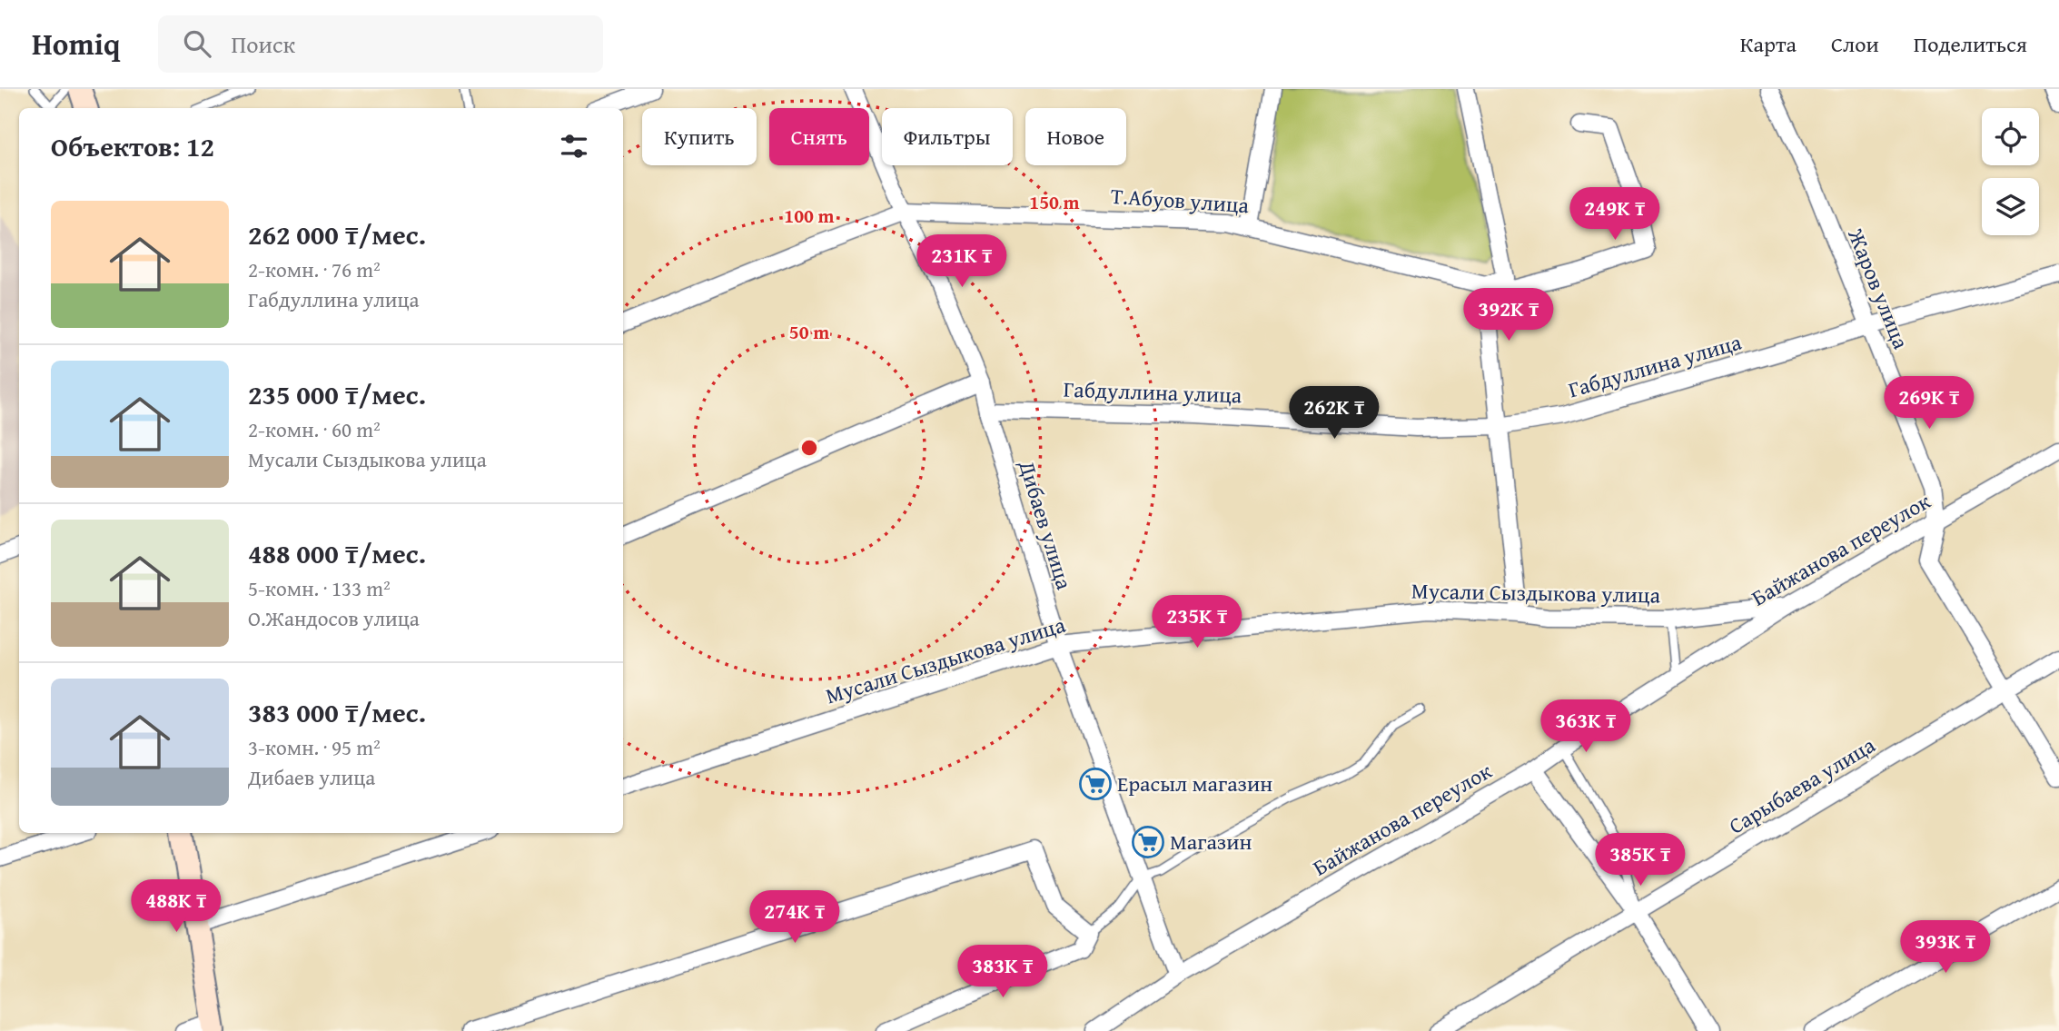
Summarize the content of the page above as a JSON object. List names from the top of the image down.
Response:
{
  "streets": {
    "street": [
      "Т.Абуов улица",
      "Жаров улица",
      "Габдуллина улица",
      "Дибаев улица",
      "Байжанова переулок",
      "Мусали Сыздыкова улица",
      "Сарыбаева улица"
    ]
  },
  "crossings": [
    ["Жаров улица", "Габдуллина улица"],
    ["Жаров улица", "Байжанова переулок"],
    ["Жаров улица", "Сарыбаева улица"],
    ["Габдуллина улица", "Дибаев улица"],
    ["Дибаев улица", "Байжанова переулок"],
    ["Дибаев улица", "Мусали Сыздыкова улица"],
    ["Байжанова переулок", "Мусали Сыздыкова улица"]
  ],
  "places": {
    "supermarket": ["Ерасыл магазин", "Магазин"]
  },
  "page": {
    "header": "Homiq",
    "search": "Поиск",
    "nav": ["Карта", "Слои", "Поделиться"],
    "chip": [
      "Купить",
      "Снять",
      "Фильтры",
      "Новое"
    ],
    "heading": "Объектов: 12",
    "list": [
      {
        "name": "262 000 ₸/мес.",
        "note": "2-комн. · 76 m² · Габдуллина улица"
      },
      {
        "name": "235 000 ₸/мес.",
        "note": "2-комн. · 60 m² · Мусали Сыздыкова улица"
      },
      {
        "name": "488 000 ₸/мес.",
        "note": "5-комн. · 133 m² · О.Жандосов улица"
      },
      {
        "name": "383 000 ₸/мес.",
        "note": "3-комн. · 95 m² · Дибаев улица"
      }
    ],
    "price": [
      "249K ₸",
      "231K ₸",
      "392K ₸",
      "269K ₸",
      "262K ₸",
      "235K ₸",
      "363K ₸",
      "385K ₸",
      "488K ₸",
      "274K ₸",
      "393K ₸",
      "383K ₸"
    ]
  },
  "rings": ["150 m", "100 m", "50 m"]
}
